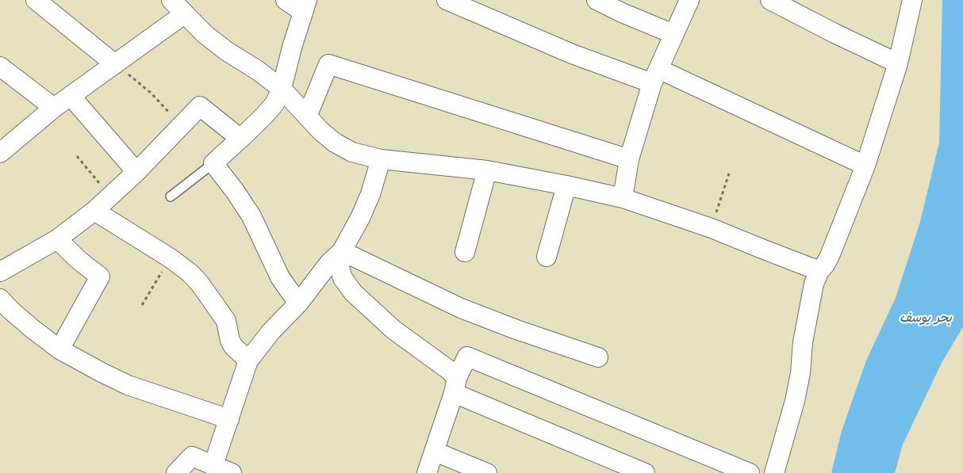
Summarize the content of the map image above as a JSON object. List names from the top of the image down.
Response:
{
  "water": ["بحر يوسف"]
}
